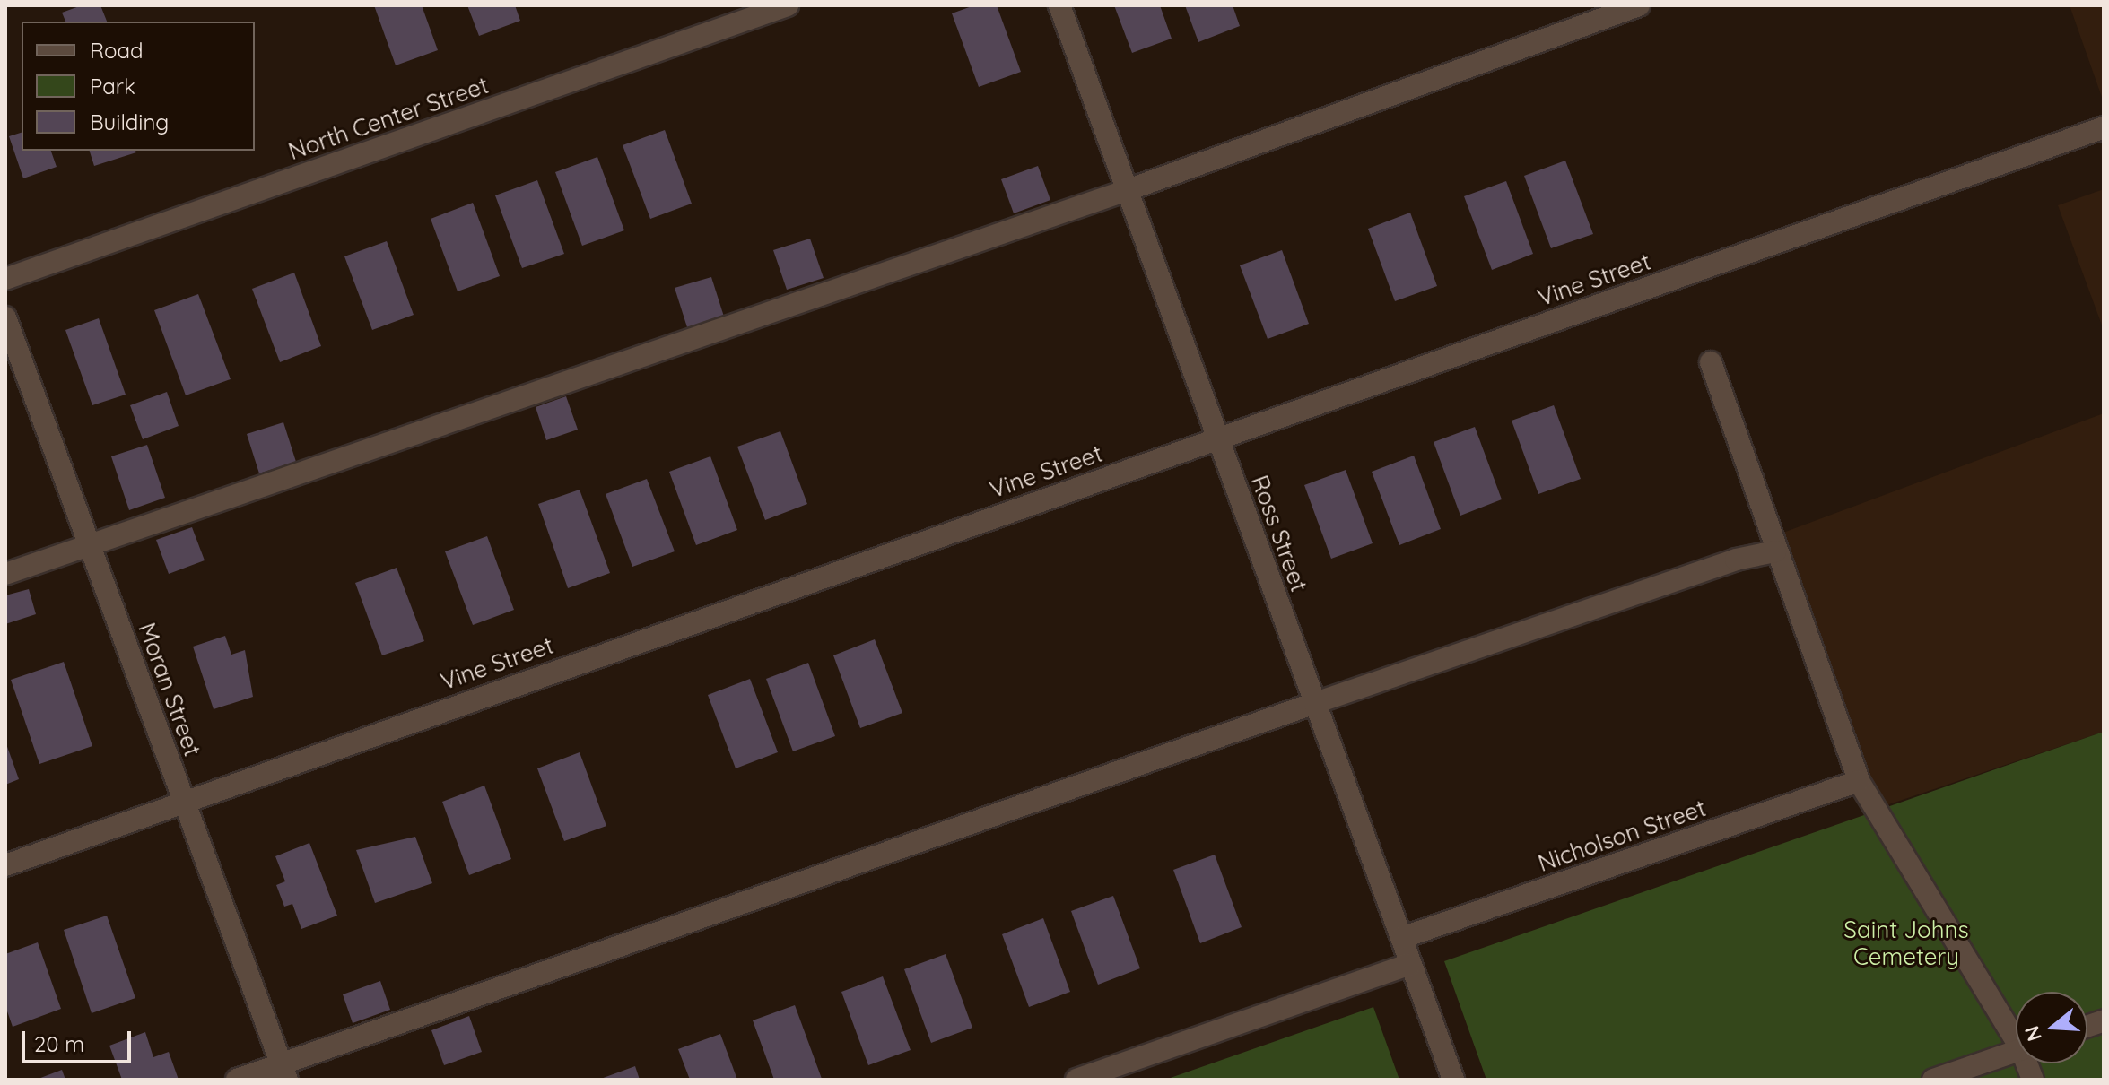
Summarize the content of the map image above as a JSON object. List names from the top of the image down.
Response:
{
  "streets": {
    "street": [
      "North Center Street",
      "Vine Street",
      "Ross Street",
      "Moran Street",
      "Nicholson Street"
    ]
  },
  "crossings": [
    ["Vine Street", "Ross Street"],
    ["Vine Street", "Moran Street"],
    ["Ross Street", "Nicholson Street"]
  ],
  "parks": ["Saint Johns Cemetery"],
  "legend": ["Road", "Park", "Building"],
  "scale_bar": "20 m",
  "north": "left"
}
